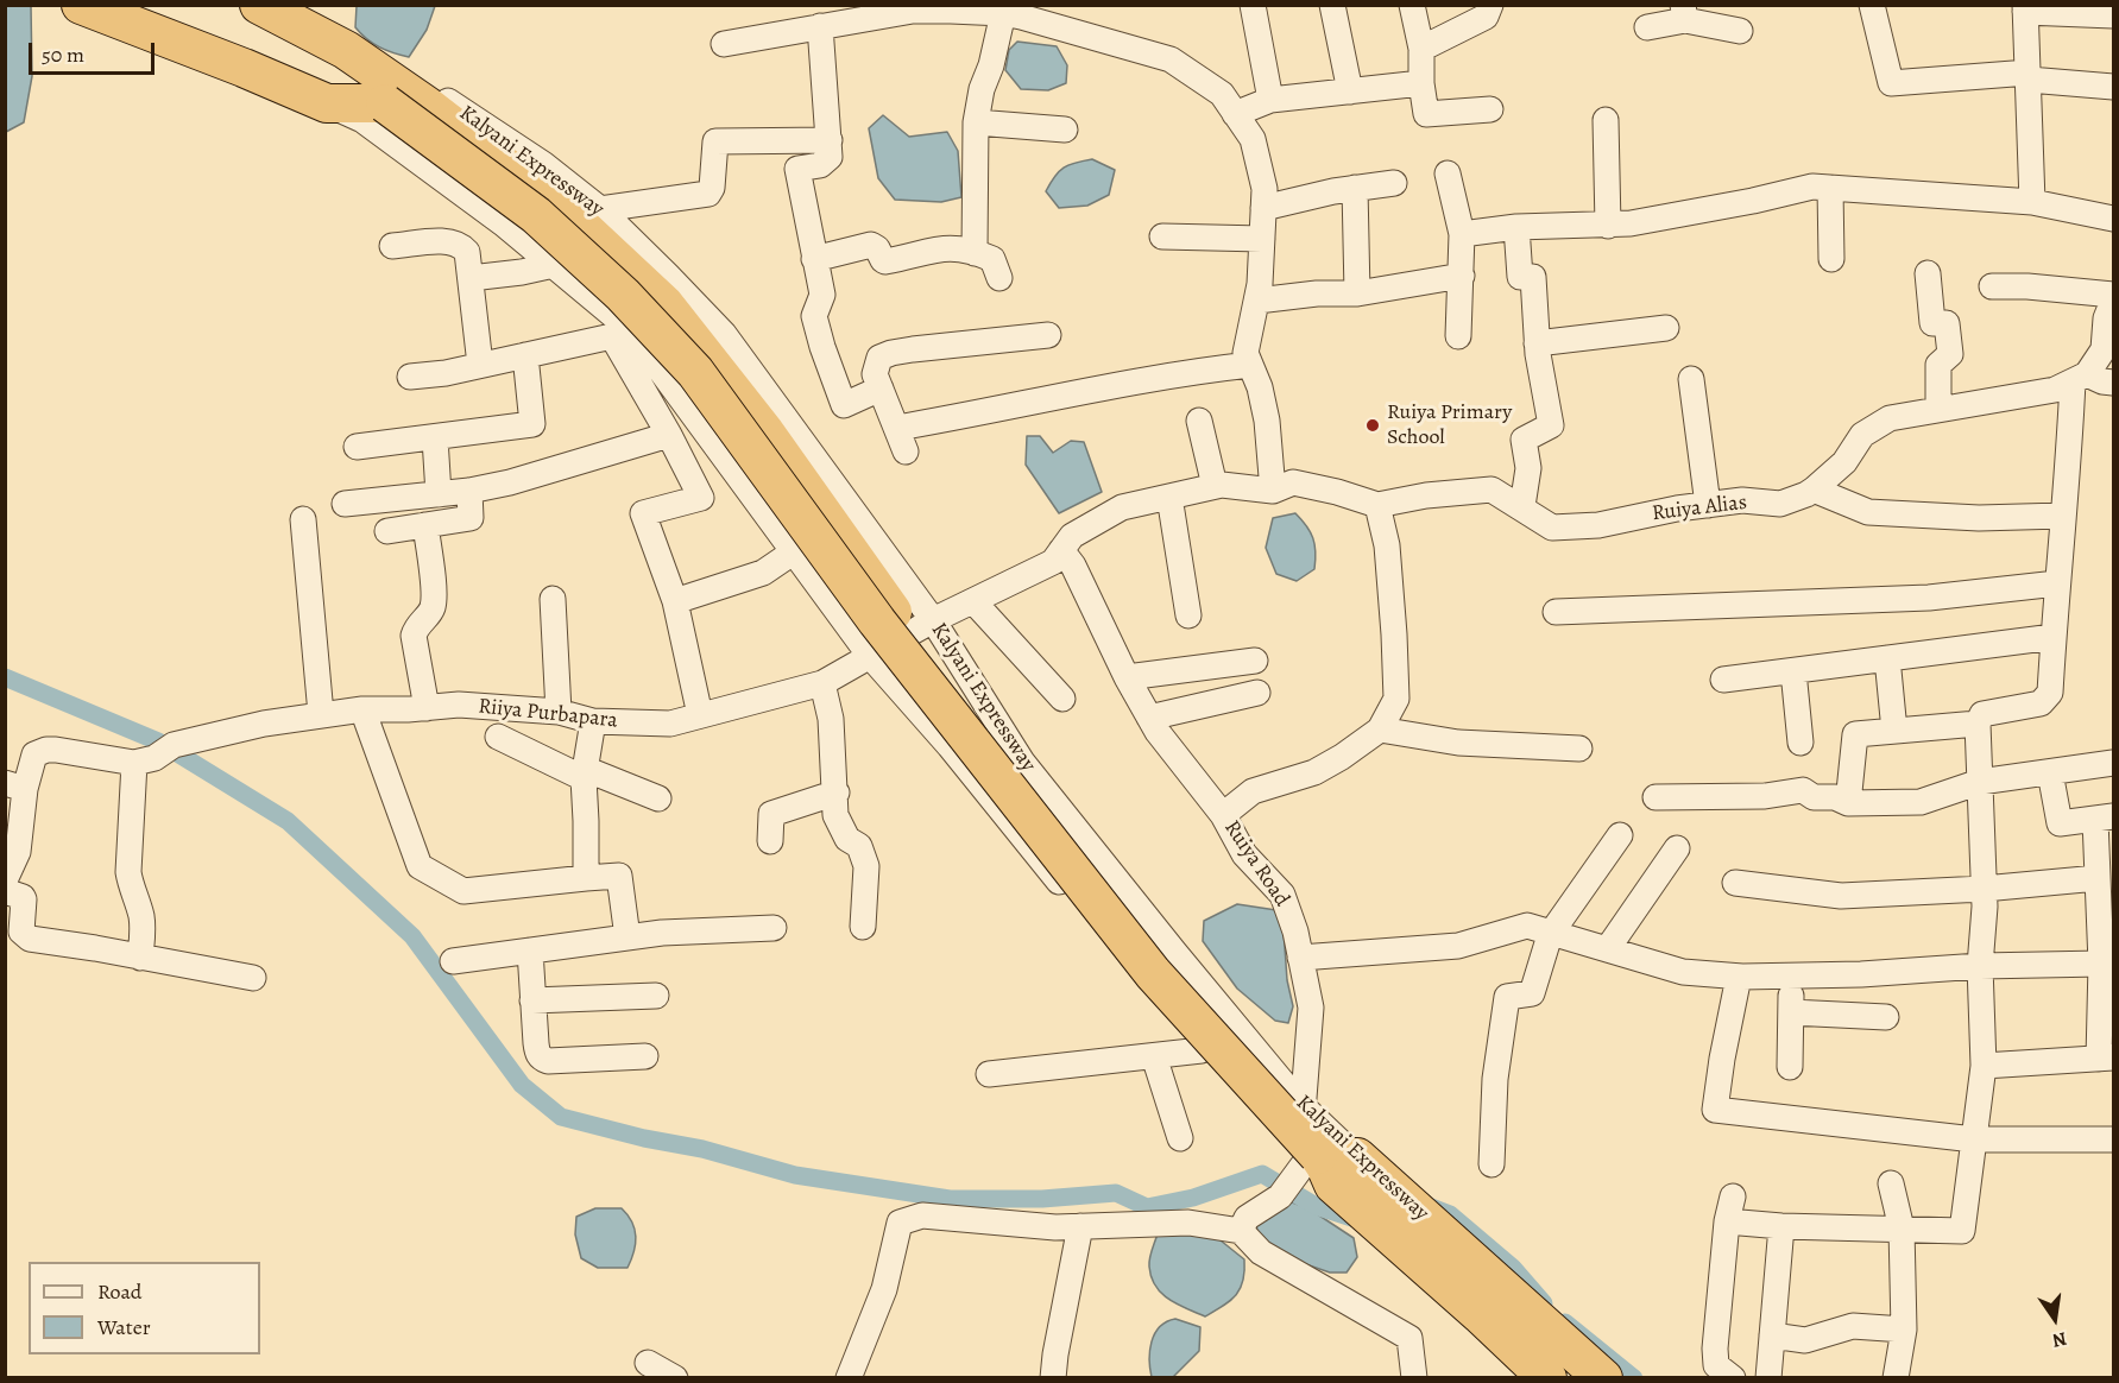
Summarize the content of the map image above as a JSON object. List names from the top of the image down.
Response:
{
  "streets": {
    "highway": ["Kalyani Expressway"],
    "street": ["Ruiya Alias", "Riiya Purbapara", "Ruiya Road"]
  },
  "crossings": [
    ["Kalyani Expressway", "Riiya Purbapara"],
    ["Kalyani Expressway", "Ruiya Road"],
    ["Ruiya Alias", "Ruiya Road"]
  ],
  "places": ["Ruiya Primary School"],
  "legend": ["Road", "Water"],
  "scale_bar": "50 m",
  "north": "bottom"
}
